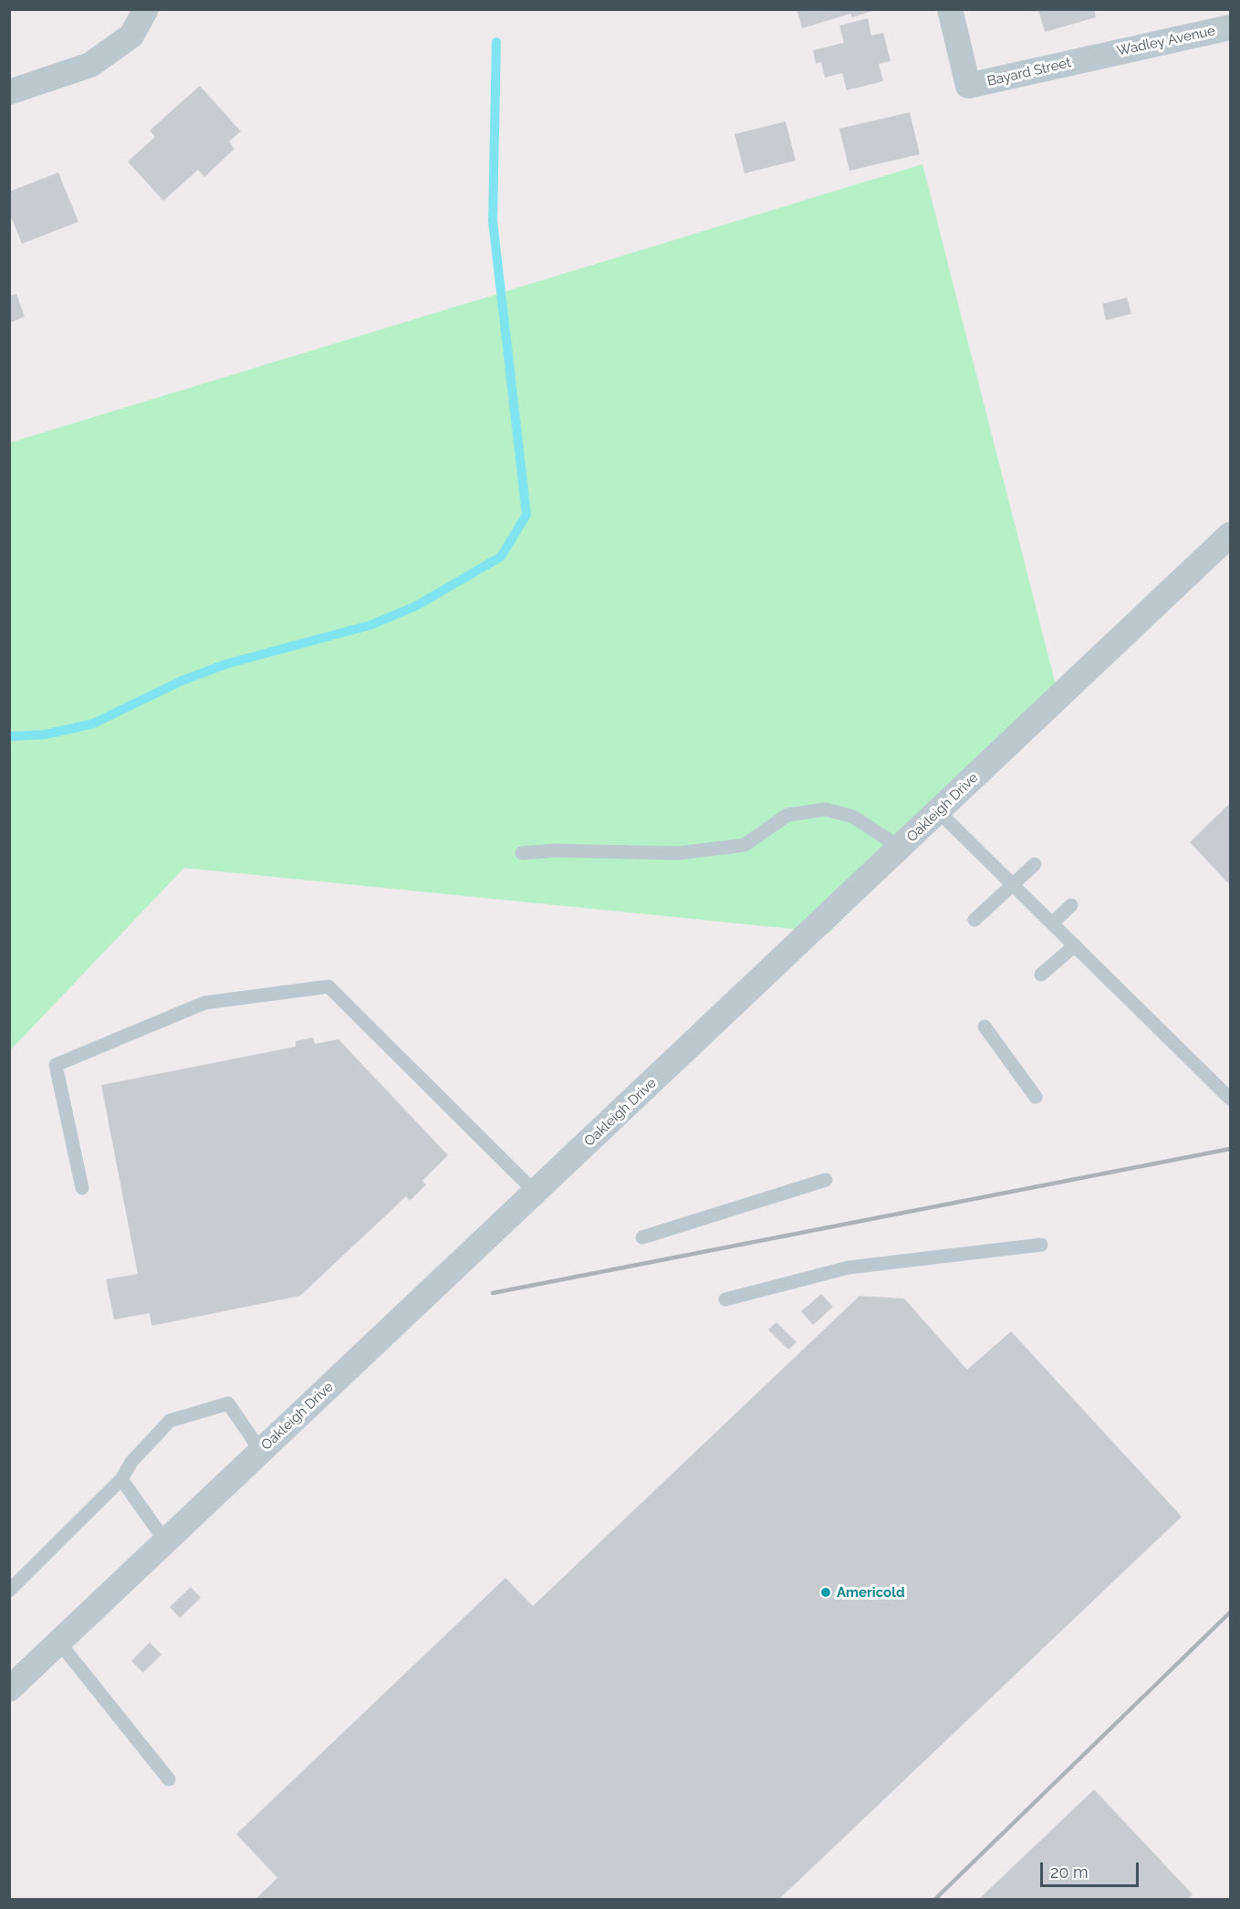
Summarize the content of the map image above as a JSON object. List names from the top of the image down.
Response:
{
  "streets": {
    "street": ["Wadley Avenue", "Bayard Street", "Oakleigh Drive"]
  },
  "crossings": [
    ["Wadley Avenue", "Bayard Street"]
  ],
  "places": ["Americold"],
  "scale_bar": "20 m"
}
